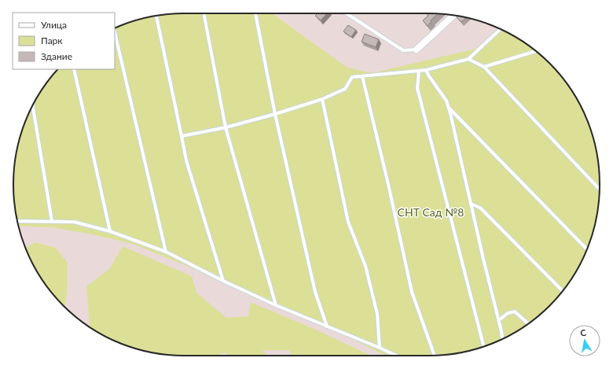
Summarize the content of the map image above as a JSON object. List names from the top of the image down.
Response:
{
  "parks": ["СНТ Сад №8"],
  "legend": ["Улица", "Парк", "Здание"],
  "north": "top"
}
